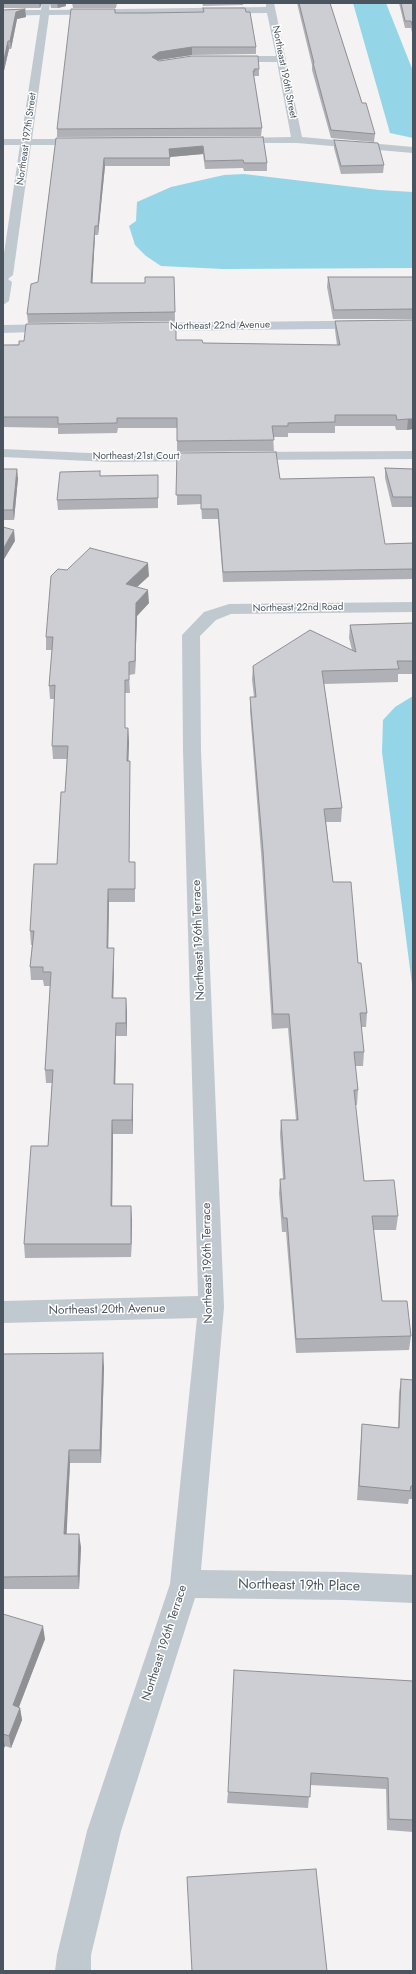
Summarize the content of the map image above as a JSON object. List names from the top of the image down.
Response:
{
  "streets": {
    "street": [
      "Northeast 196th Street",
      "Northeast 197th Street",
      "Northeast 22nd Avenue",
      "Northeast 21st Court",
      "Northeast 22nd Road",
      "Northeast 196th Terrace",
      "Northeast 20th Avenue",
      "Northeast 19th Place"
    ]
  },
  "crossings": [
    ["Northeast 22nd Road", "Northeast 196th Terrace"],
    ["Northeast 196th Terrace", "Northeast 20th Avenue"],
    ["Northeast 196th Terrace", "Northeast 19th Place"]
  ]
}
